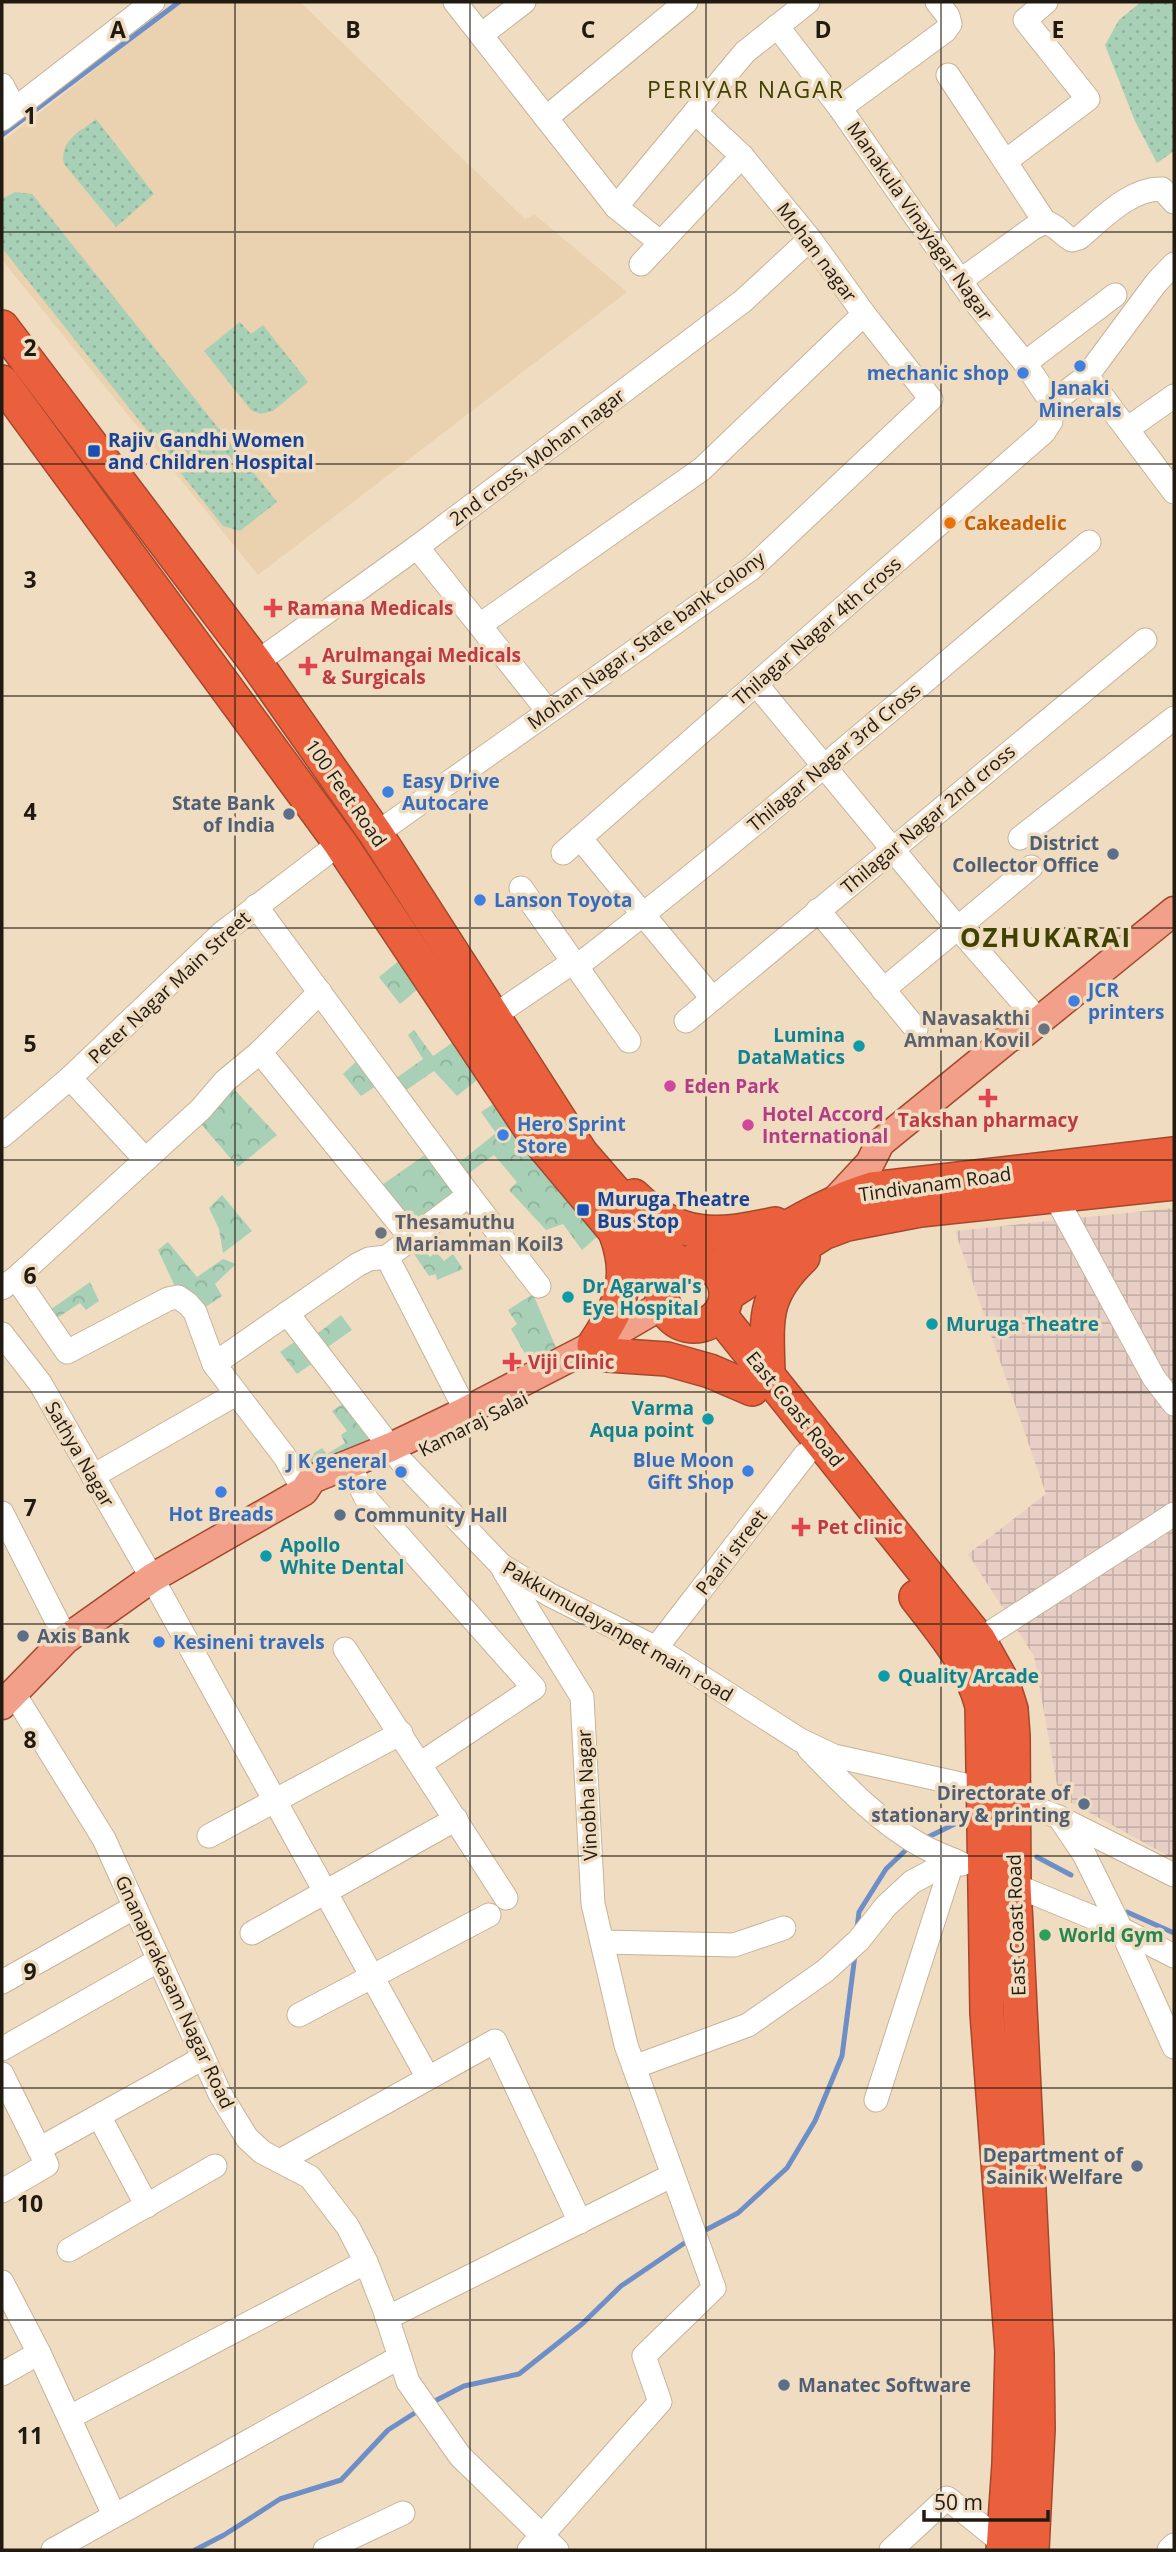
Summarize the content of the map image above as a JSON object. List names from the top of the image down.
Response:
{
  "streets": {
    "highway": ["100 Feet Road", "Tindivanam Road", "East Coast Road"],
    "main road": ["Kamaraj Salai"],
    "street": [
      "Manakula Vinayagar Nagar",
      "Mohan nagar",
      "2nd cross, Mohan nagar",
      "Thilagar Nagar 4th cross",
      "Mohan Nagar, State bank colony",
      "Thilagar Nagar 3rd Cross",
      "Thilagar Nagar 2nd cross",
      "Peter Nagar Main Street",
      "Sathya Nagar",
      "Paari street",
      "Pakkumudayanpet main road",
      "Vinobha Nagar",
      "Gnanaprakasam Nagar Road"
    ]
  },
  "crossings": [
    ["Manakula Vinayagar Nagar", "Thilagar Nagar 4th cross"],
    ["Mohan nagar", "2nd cross, Mohan nagar"],
    ["Mohan nagar", "Mohan Nagar, State bank colony"],
    ["2nd cross, Mohan nagar", "100 Feet Road"],
    ["Mohan Nagar, State bank colony", "100 Feet Road"],
    ["Thilagar Nagar 3rd Cross", "100 Feet Road"],
    ["100 Feet Road", "Peter Nagar Main Street"],
    ["100 Feet Road", "Tindivanam Road"],
    ["100 Feet Road", "East Coast Road"],
    ["100 Feet Road", "Kamaraj Salai"],
    ["Tindivanam Road", "East Coast Road"],
    ["Tindivanam Road", "Kamaraj Salai"],
    ["East Coast Road", "Kamaraj Salai"],
    ["East Coast Road", "Paari street"],
    ["Kamaraj Salai", "Sathya Nagar"],
    ["Kamaraj Salai", "Pakkumudayanpet main road"],
    ["Kamaraj Salai", "Gnanaprakasam Nagar Road"],
    ["Paari street", "Pakkumudayanpet main road"],
    ["Pakkumudayanpet main road", "Vinobha Nagar"],
    ["Vinobha Nagar", "Gnanaprakasam Nagar Road"]
  ],
  "districts": ["PERIYAR NAGAR", "OZHUKARAI"],
  "places": {
    "other": [
      "Janaki Minerals",
      "mechanic shop",
      "Cakeadelic",
      "Easy Drive Autocare",
      "State Bank of India",
      "District Collector Office",
      "Lanson Toyota",
      "JCR printers",
      "Navasakthi Amman Kovil",
      "Lumina DataMatics",
      "Eden Park",
      "Hotel Accord International",
      "Hero Sprint Store",
      "Thesamuthu Mariamman Koil3",
      "Dr Agarwal's Eye Hospital",
      "Muruga Theatre",
      "Varma Aqua point",
      "Blue Moon Gift Shop",
      "J K general store",
      "Hot Breads",
      "Community Hall",
      "Apollo White Dental",
      "Axis Bank",
      "Kesineni travels",
      "Quality Arcade",
      "Directorate of stationary & printing",
      "World Gym",
      "Department of Sainik Welfare",
      "Manatec Software"
    ],
    "transit": ["Rajiv Gandhi Women and Children Hospital", "Muruga Theatre Bus Stop"],
    "health": [
      "Ramana Medicals",
      "Arulmangai Medicals & Surgicals",
      "Takshan pharmacy",
      "Viji Clinic",
      "Pet clinic"
    ]
  },
  "scale_bar": "50 m",
  "grid": {
    "columns": [
      "A",
      "B",
      "C",
      "D",
      "E"
    ],
    "rows": [
      "1",
      "2",
      "3",
      "4",
      "5",
      "6",
      "7",
      "8",
      "9",
      "10",
      "11"
    ]
  }
}
